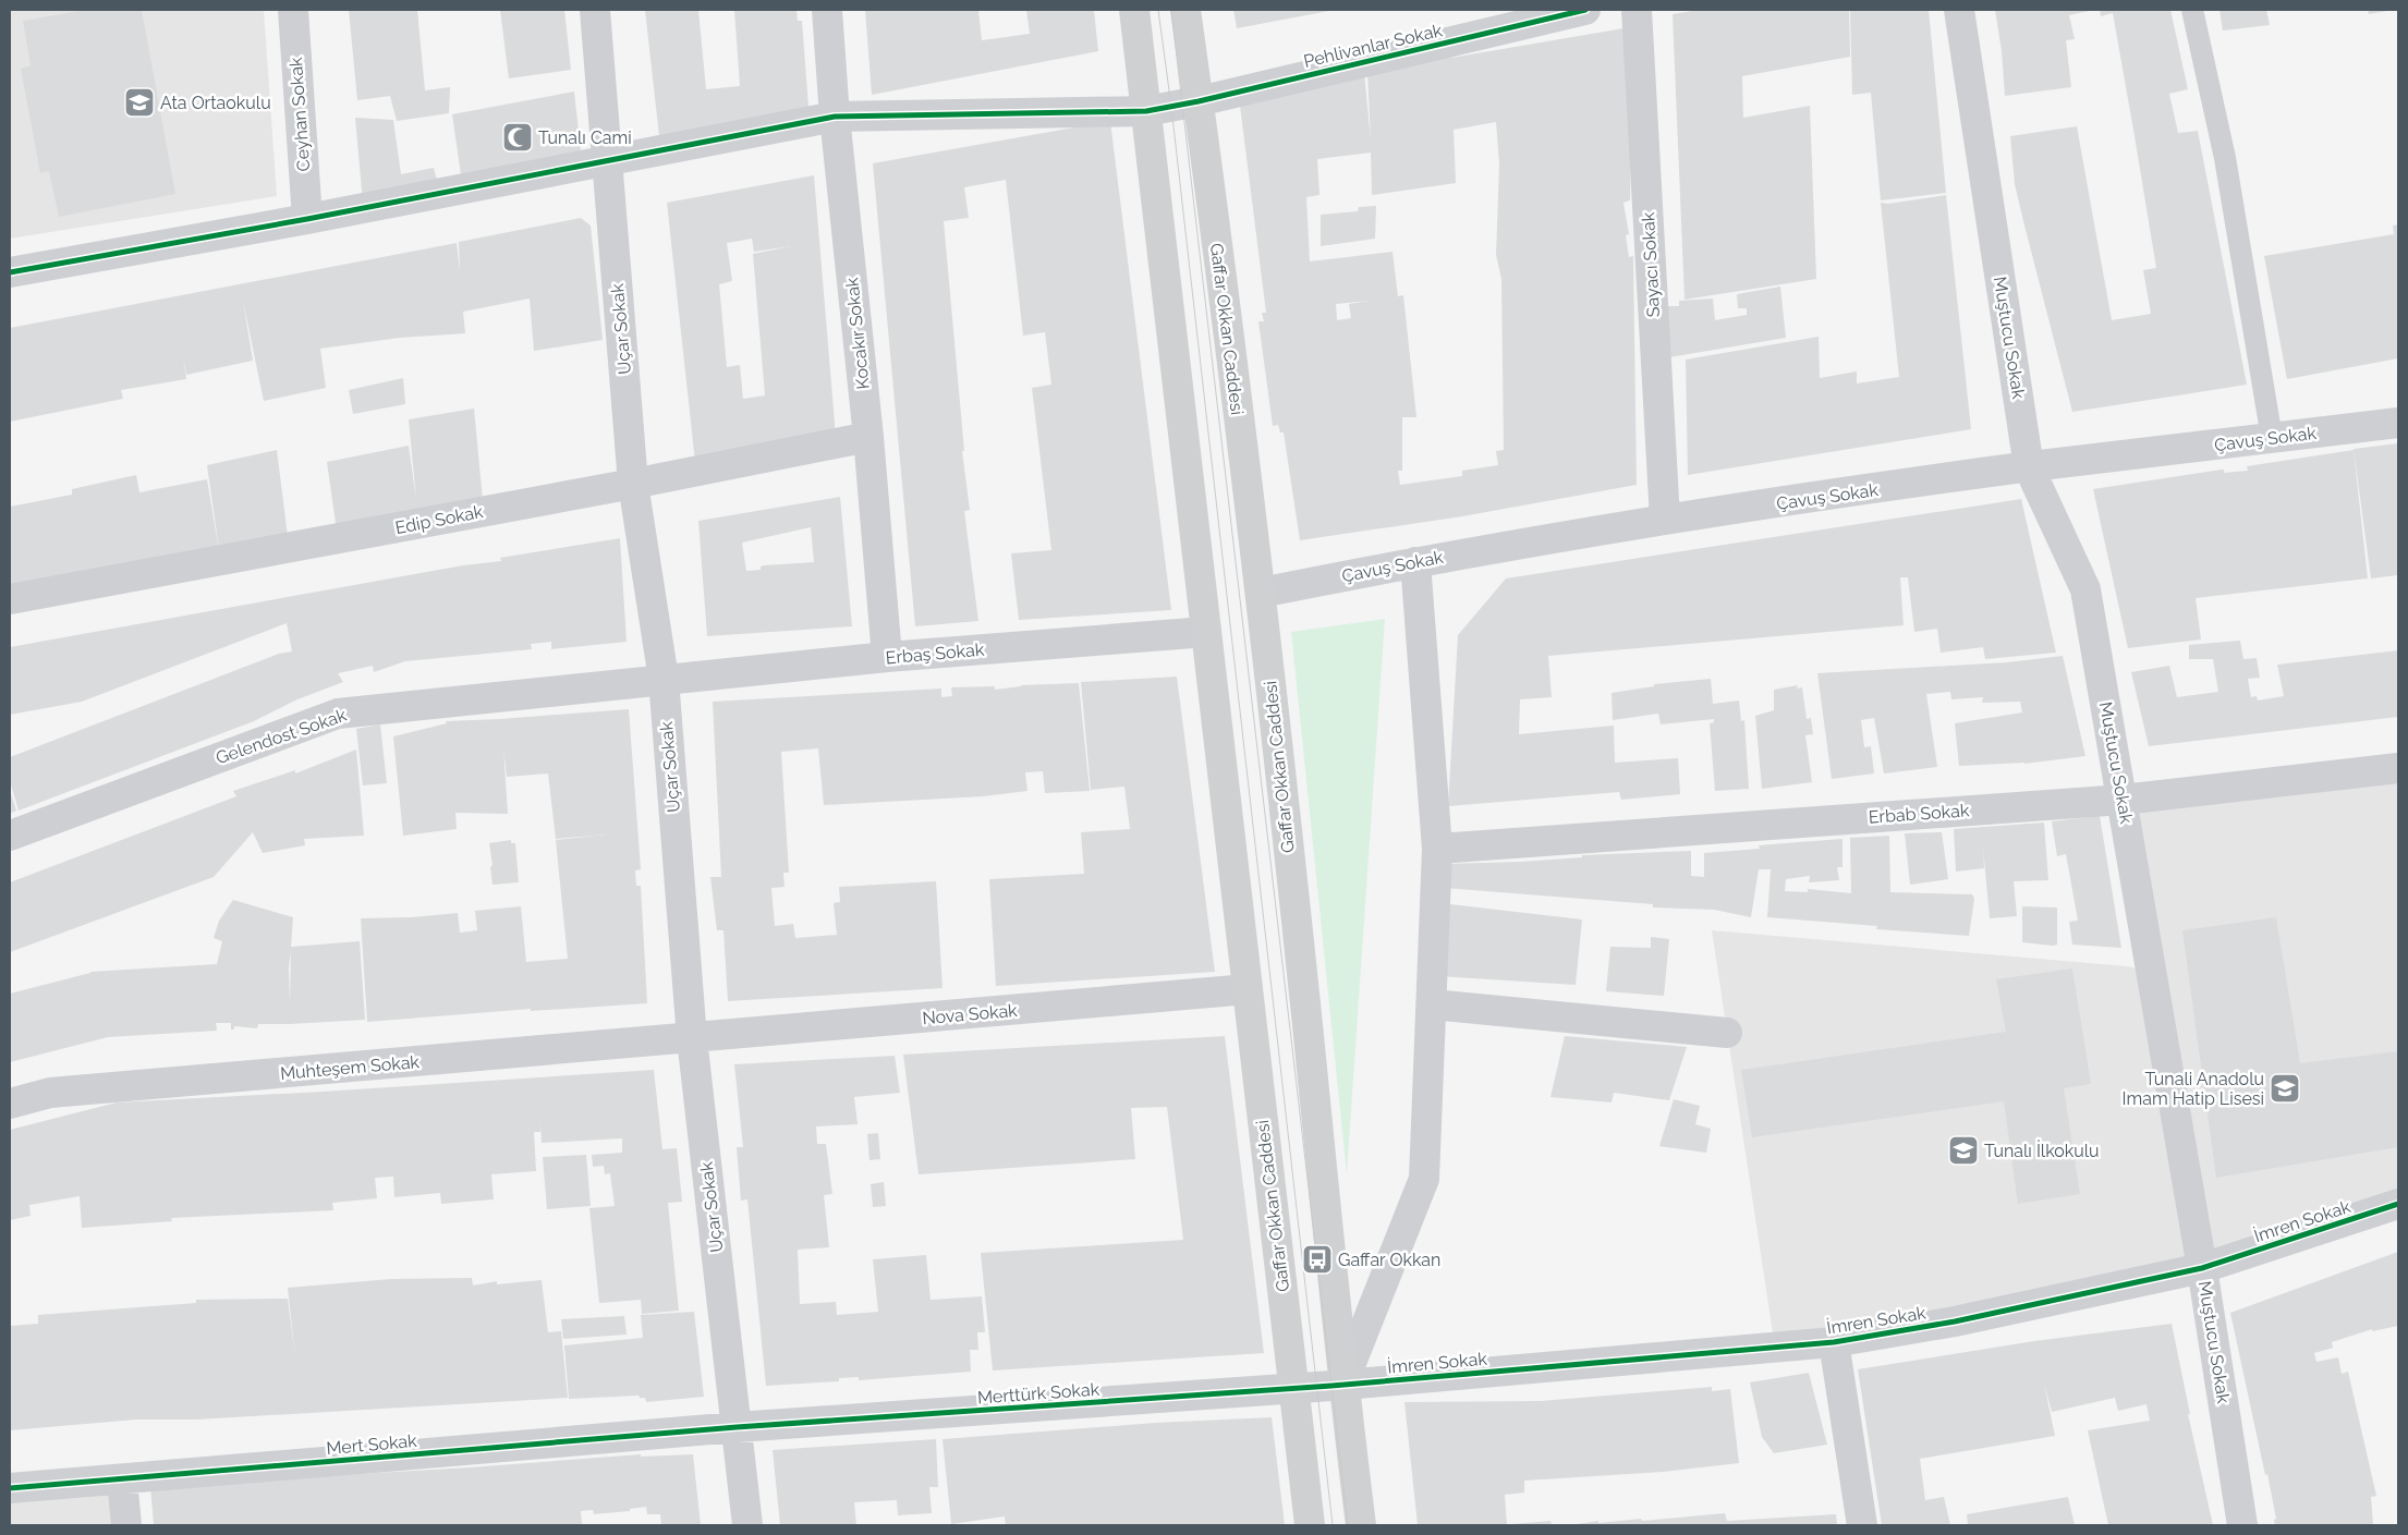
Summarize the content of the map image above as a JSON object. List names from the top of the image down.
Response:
{
  "streets": {
    "main road": ["Gaffar Okkan Caddesi"],
    "street": [
      "Pehlivanlar Sokak",
      "Ceyhan Sokak",
      "Sayacı Sokak",
      "Uçar Sokak",
      "Kocakır Sokak",
      "Muştucu Sokak",
      "Çavuş Sokak",
      "Edip Sokak",
      "Erbaş Sokak",
      "Gelendost Sokak",
      "Erbab Sokak",
      "Nova Sokak",
      "Muhteşem Sokak",
      "İmren Sokak",
      "Merttürk Sokak",
      "Mert Sokak"
    ]
  },
  "crossings": [
    ["Pehlivanlar Sokak", "Ceyhan Sokak"],
    ["Pehlivanlar Sokak", "Uçar Sokak"],
    ["Pehlivanlar Sokak", "Gaffar Okkan Caddesi"],
    ["Pehlivanlar Sokak", "Kocakır Sokak"],
    ["Sayacı Sokak", "Çavuş Sokak"],
    ["Uçar Sokak", "Edip Sokak"],
    ["Uçar Sokak", "Erbaş Sokak"],
    ["Uçar Sokak", "Gelendost Sokak"],
    ["Uçar Sokak", "Nova Sokak"],
    ["Uçar Sokak", "Muhteşem Sokak"],
    ["Uçar Sokak", "Merttürk Sokak"],
    ["Uçar Sokak", "Mert Sokak"],
    ["Gaffar Okkan Caddesi", "Çavuş Sokak"],
    ["Gaffar Okkan Caddesi", "Erbaş Sokak"],
    ["Gaffar Okkan Caddesi", "Nova Sokak"],
    ["Gaffar Okkan Caddesi", "İmren Sokak"],
    ["Gaffar Okkan Caddesi", "Merttürk Sokak"],
    ["Kocakır Sokak", "Edip Sokak"],
    ["Kocakır Sokak", "Erbaş Sokak"],
    ["Muştucu Sokak", "Çavuş Sokak"],
    ["Muştucu Sokak", "Erbab Sokak"],
    ["Muştucu Sokak", "İmren Sokak"],
    ["Erbaş Sokak", "Gelendost Sokak"],
    ["Nova Sokak", "Muhteşem Sokak"],
    ["İmren Sokak", "Merttürk Sokak"],
    ["Merttürk Sokak", "Mert Sokak"]
  ],
  "places": {
    "school or university": ["Ata Ortaokulu", "Tunali Anadolu Imam Hatip Lisesi", "Tunalı İlkokulu"],
    "mosque": ["Tunalı Cami"],
    "bus stop": ["Gaffar Okkan"]
  }
}
